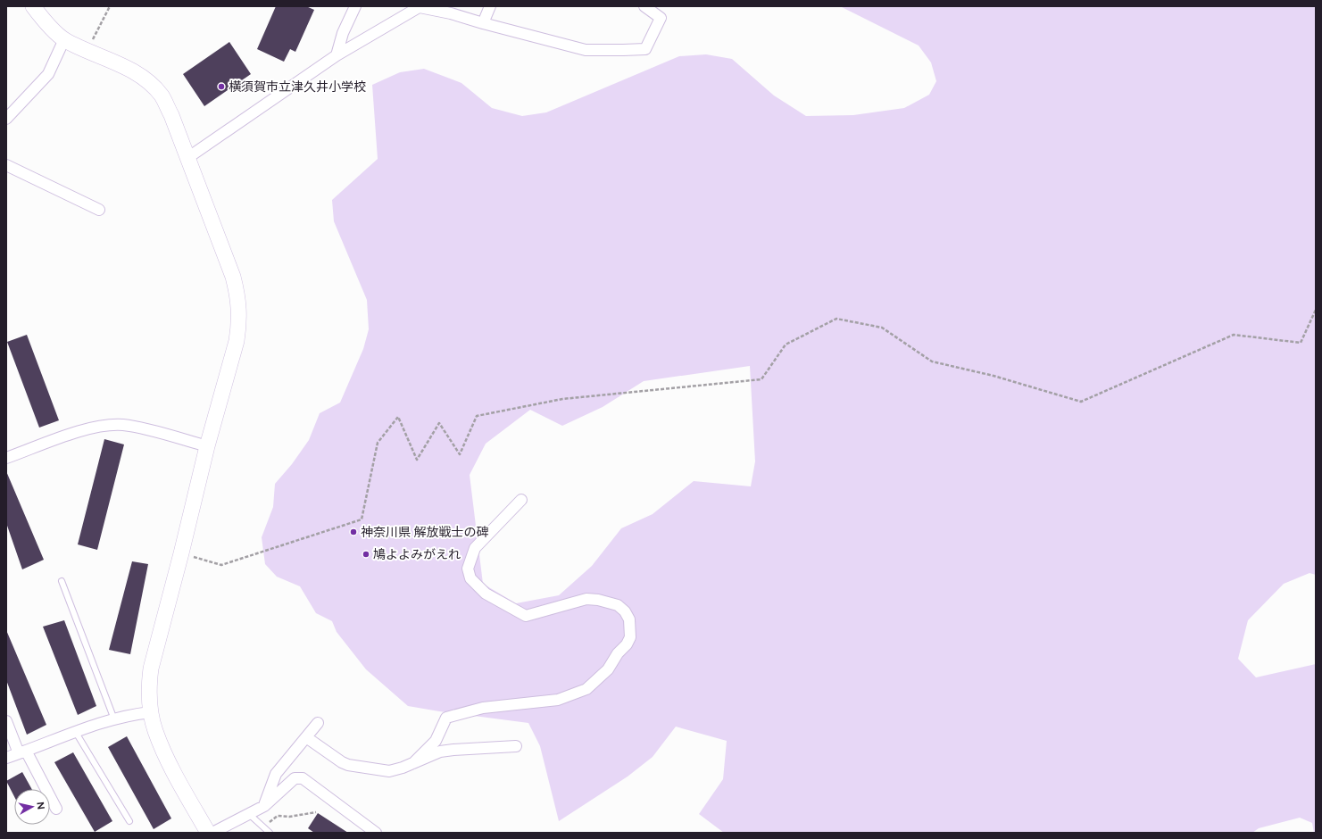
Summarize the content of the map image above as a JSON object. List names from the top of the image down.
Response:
{
  "places": ["横須賀市立津久井小学校", "神奈川県 解放戦士の碑", "鳩よよみがえれ"],
  "north": "right"
}
